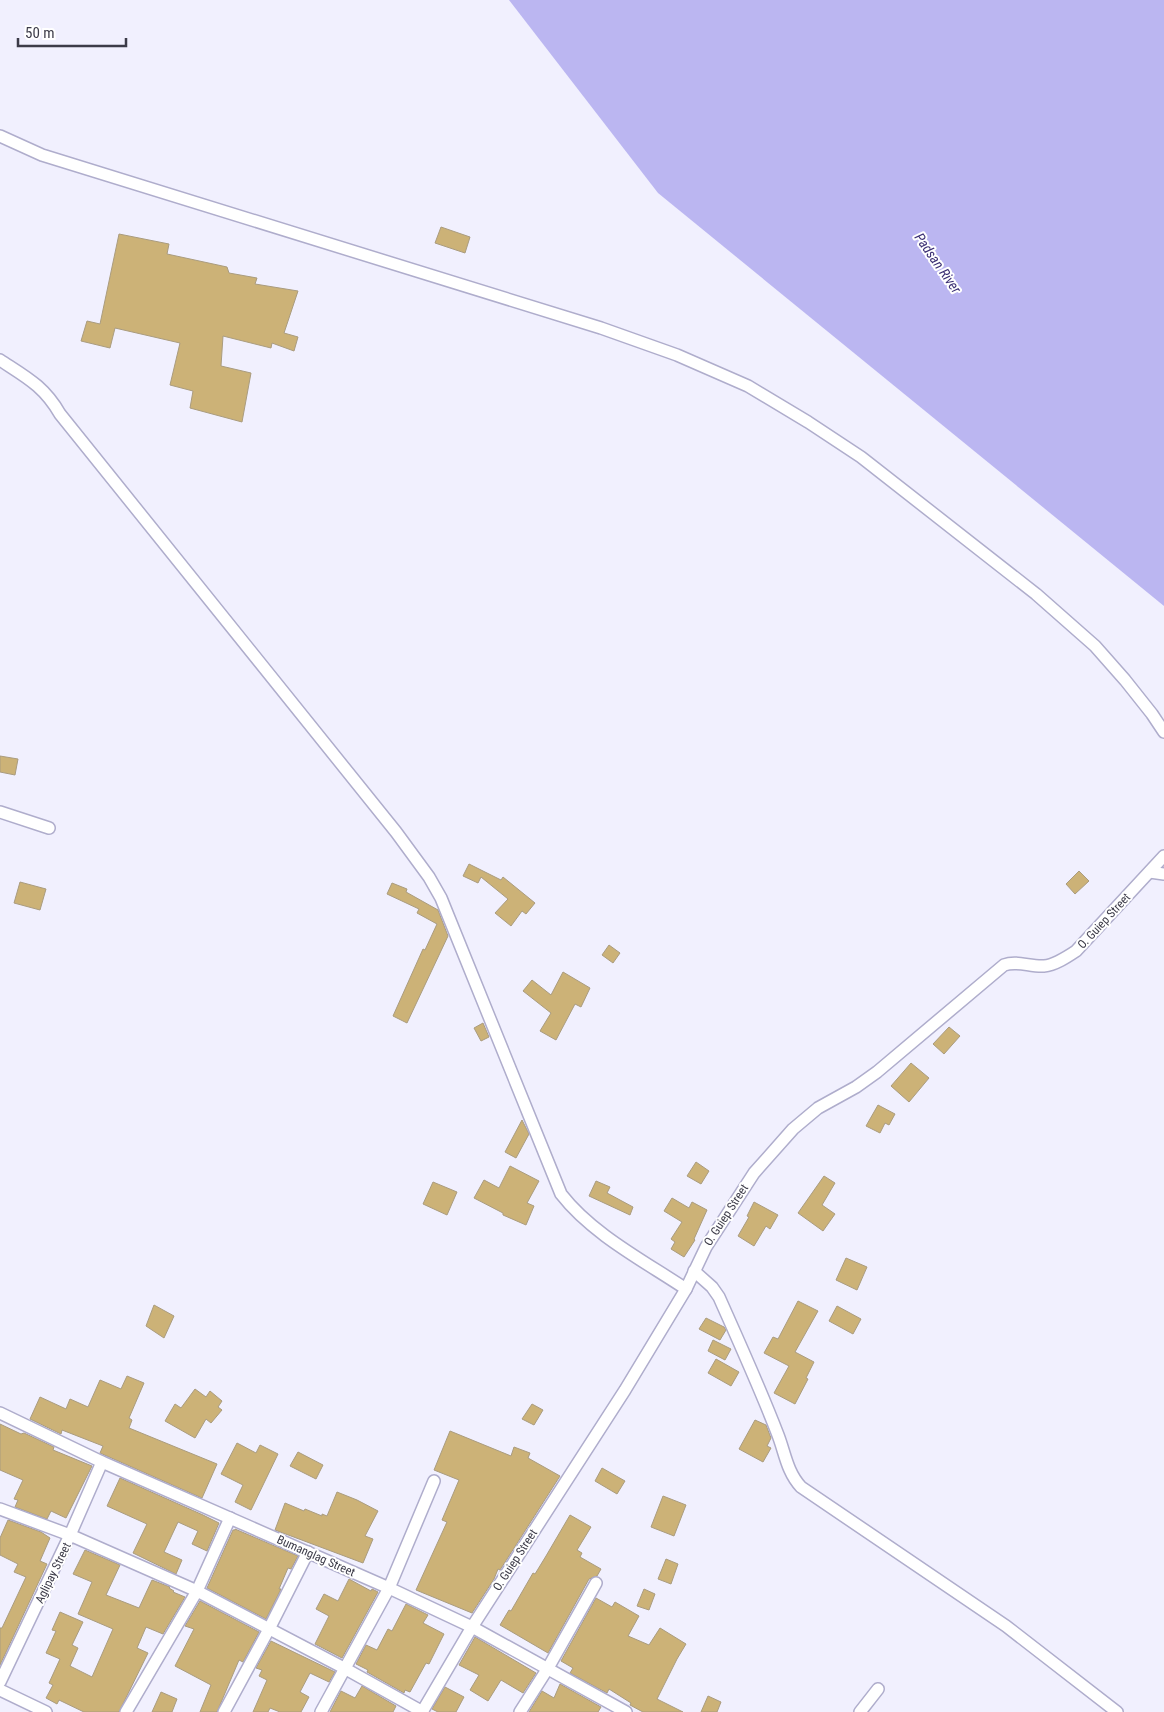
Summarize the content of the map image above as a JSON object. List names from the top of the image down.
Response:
{
  "streets": {
    "street": ["O. Guiep Street", "Bumanglag Street", "Aglipay Street"]
  },
  "crossings": [
    ["O. Guiep Street", "Bumanglag Street"],
    ["Bumanglag Street", "Aglipay Street"]
  ],
  "water": ["Padsan River"],
  "scale_bar": "50 m"
}
